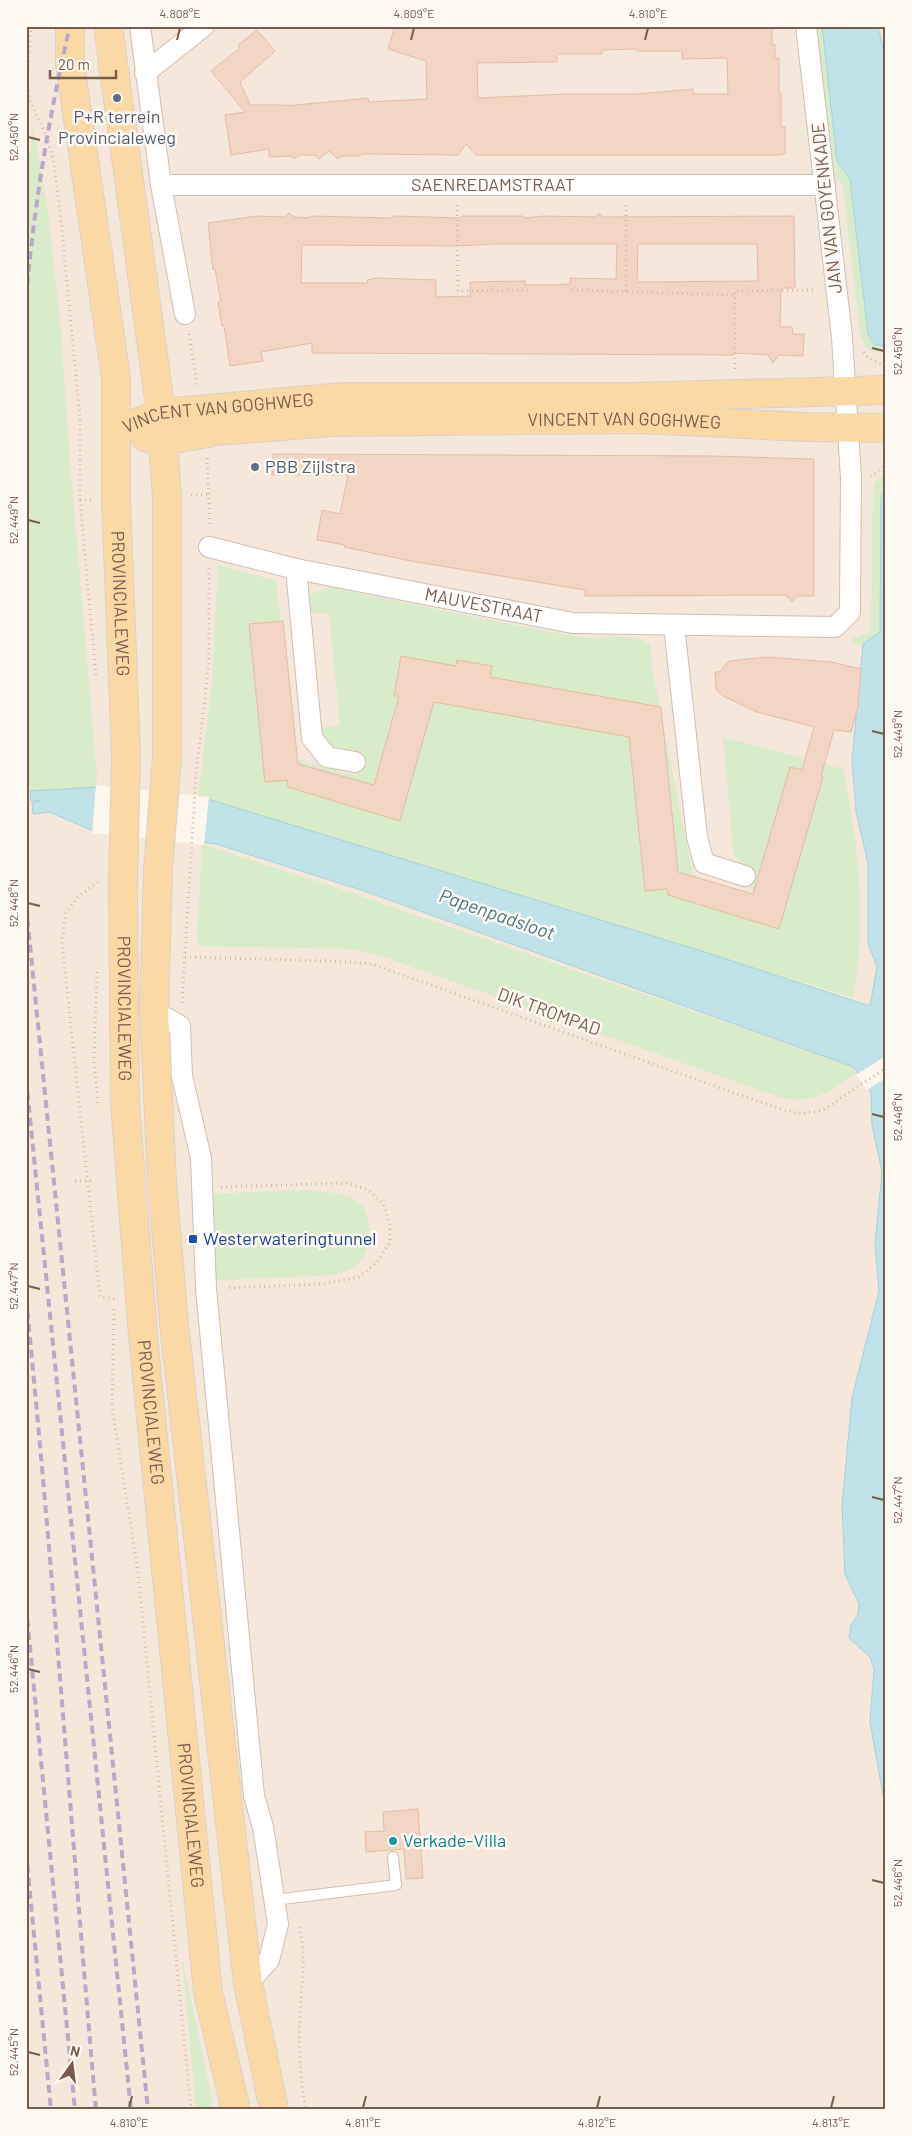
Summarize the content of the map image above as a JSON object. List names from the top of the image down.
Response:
{
  "streets": {
    "main road": ["VINCENT VAN GOGHWEG", "PROVINCIALEWEG"],
    "street": ["SAENREDAMSTRAAT", "JAN VAN GOYENKADE", "MAUVESTRAAT"],
    "path": ["DIK TROMPAD"]
  },
  "crossings": [
    ["SAENREDAMSTRAAT", "JAN VAN GOYENKADE"],
    ["JAN VAN GOYENKADE", "VINCENT VAN GOGHWEG"],
    ["VINCENT VAN GOGHWEG", "PROVINCIALEWEG"],
    ["VINCENT VAN GOGHWEG", "MAUVESTRAAT"]
  ],
  "water": ["Papenpadsloot"],
  "places": {
    "other": ["P+R terrein Provincialeweg", "PBB Zijlstra", "Verkade-Villa"],
    "transit": ["Westerwateringtunnel"]
  },
  "scale_bar": "20 m",
  "north": "top",
  "coordinates": [
    "4.808°E",
    "4.809°E",
    "4.810°E",
    "52.450°N",
    "52.449°N",
    "52.448°N",
    "52.447°N",
    "52.446°N",
    "52.445°N",
    "4.811°E",
    "4.812°E",
    "4.813°E"
  ]
}
